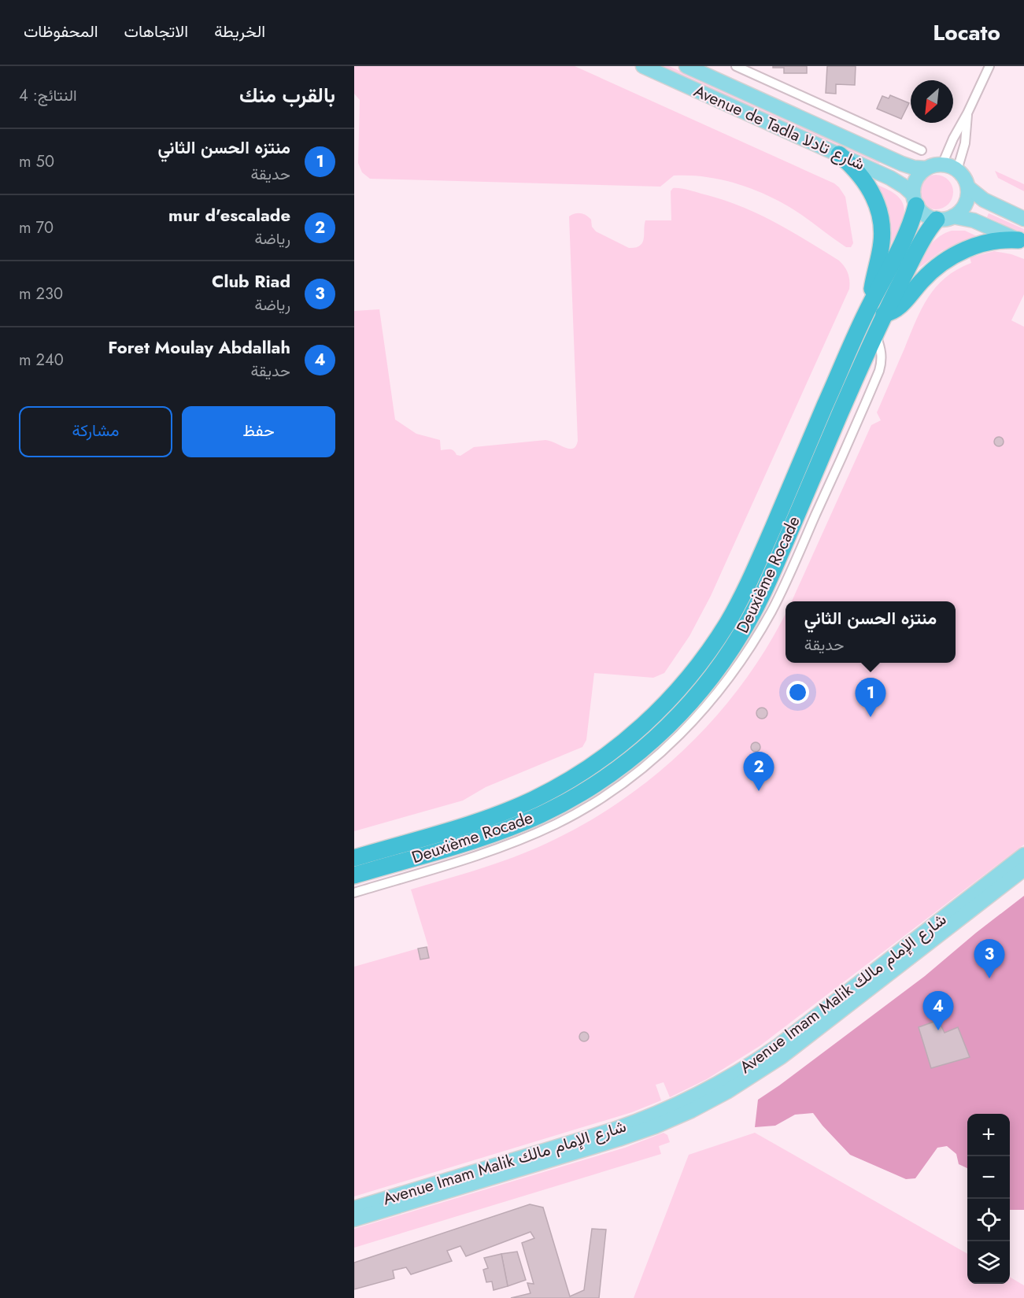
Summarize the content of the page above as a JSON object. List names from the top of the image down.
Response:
{
  "streets": {
    "highway": ["Deuxième Rocade"],
    "main road": ["Avenue de Tadla شارع تادلا", "Avenue Imam Malik شارع الإمام مالك"]
  },
  "crossings": [
    ["Avenue de Tadla شارع تادلا", "Deuxième Rocade"]
  ],
  "north": "bottom left",
  "page": {
    "header": "Locato",
    "nav": ["الخريطة", "الاتجاهات", "المحفوظات"],
    "heading": ["بالقرب منك", "النتائج: 4"],
    "list": [
      {
        "mark": "1",
        "name": "منتزه الحسن الثاني",
        "note": "حديقة",
        "value": "50 m"
      },
      {
        "mark": "2",
        "name": "mur d'escalade",
        "note": "رياضة",
        "value": "70 m"
      },
      {
        "mark": "3",
        "name": "Club Riad",
        "note": "رياضة",
        "value": "230 m"
      },
      {
        "mark": "4",
        "name": "Foret Moulay Abdallah",
        "note": "حديقة",
        "value": "240 m"
      }
    ],
    "buttons": ["حفظ", "مشاركة"],
    "popup": ["منتزه الحسن الثاني", "حديقة"],
    "pins": [
      "1",
      "2",
      "3",
      "4"
    ],
    "map_buttons": ["+", "−"]
  }
}
